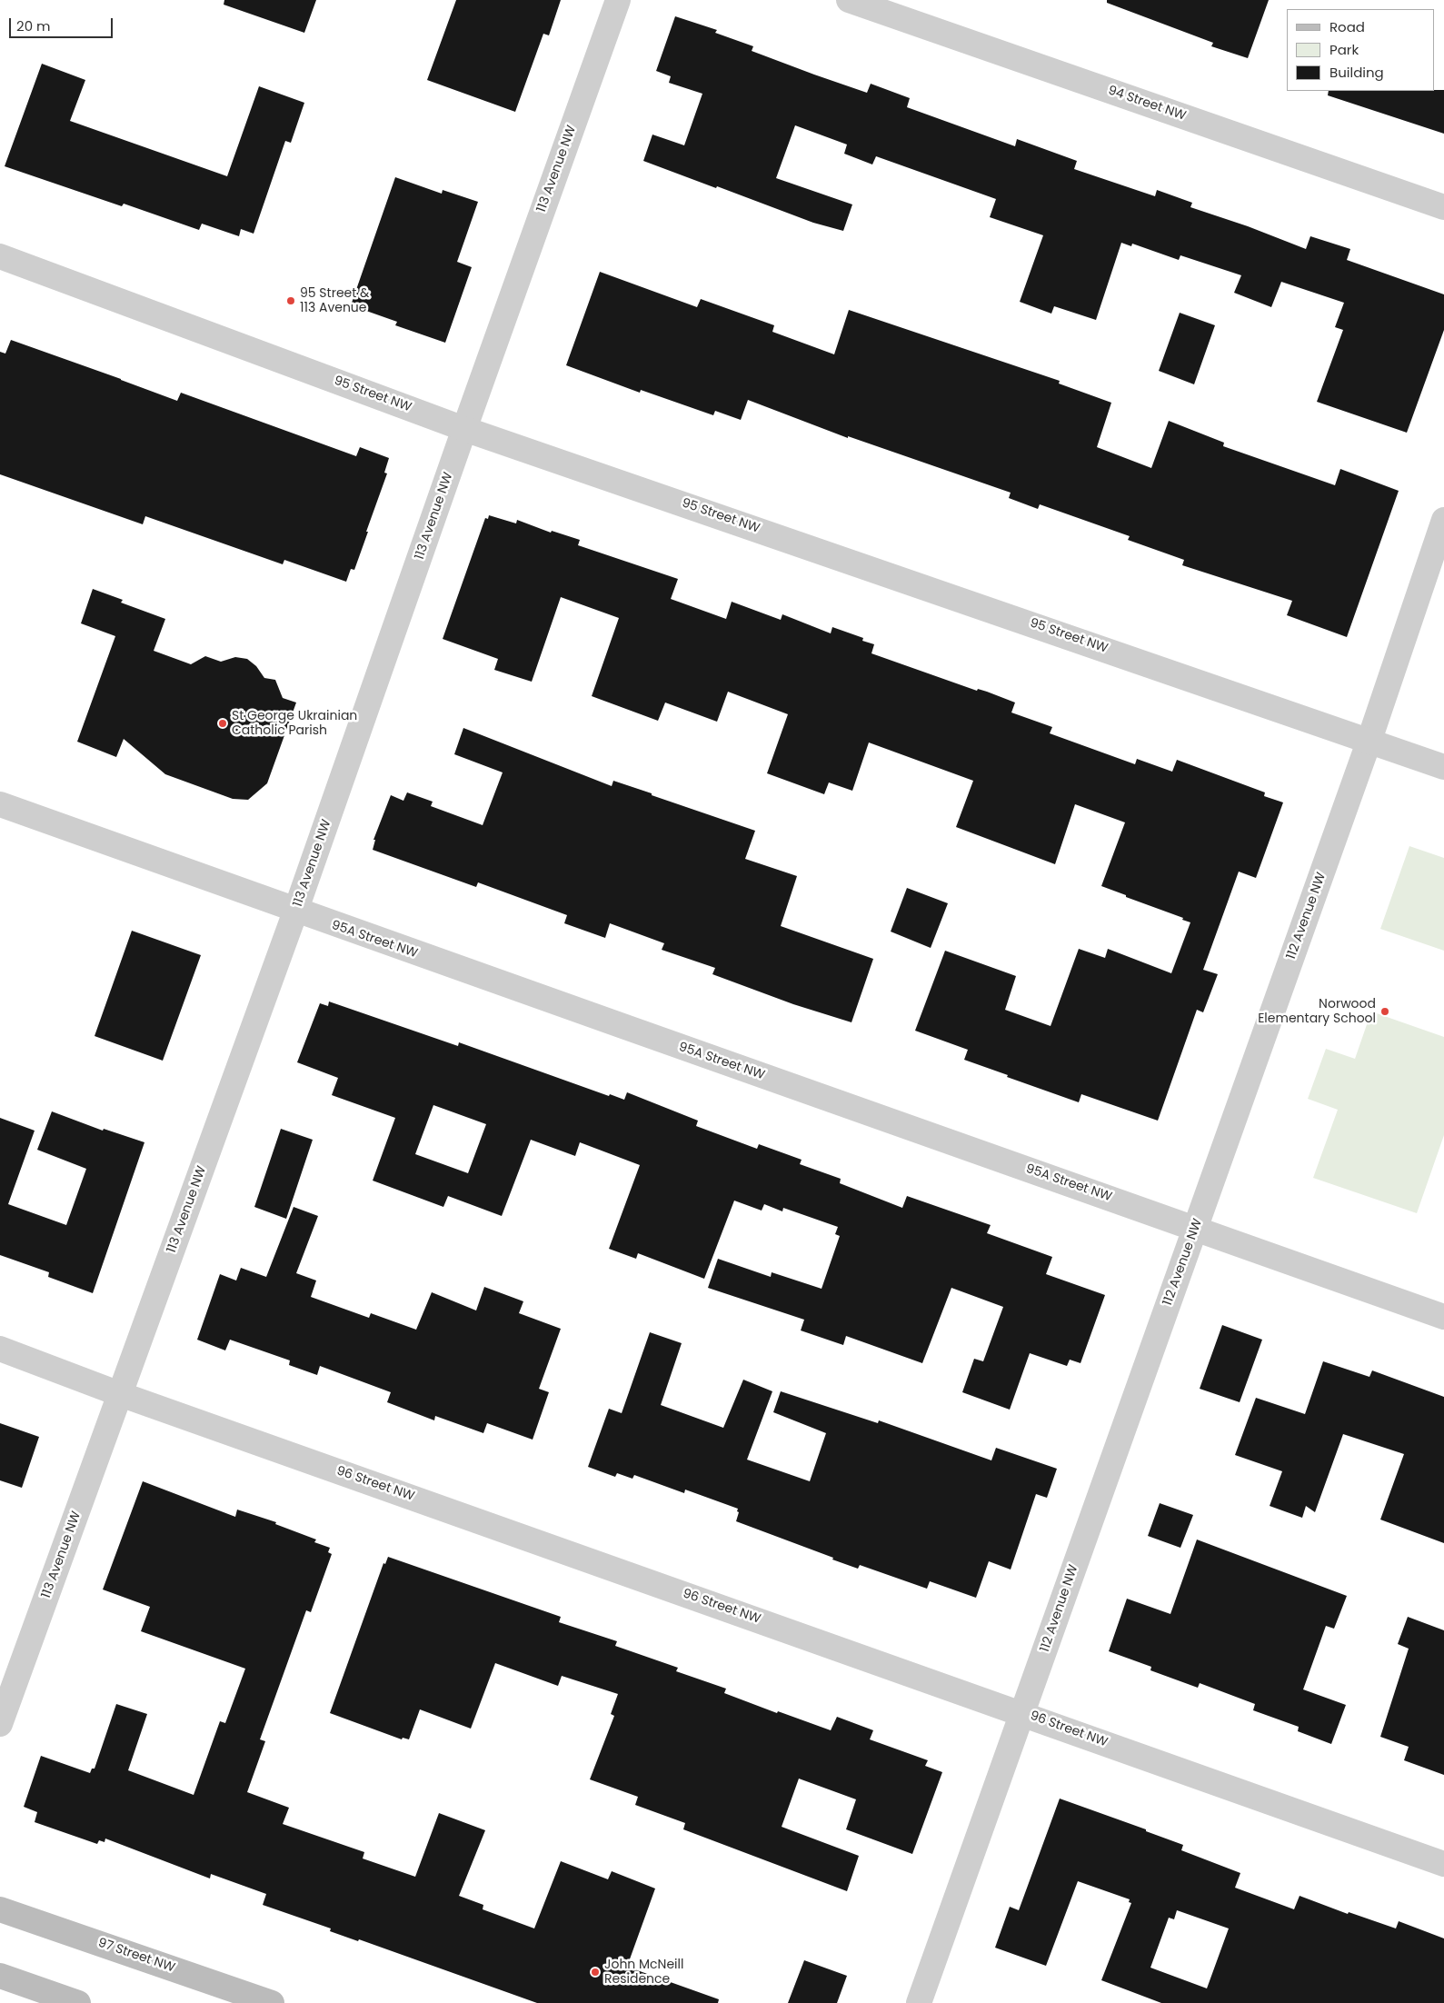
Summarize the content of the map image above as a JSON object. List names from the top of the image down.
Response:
{
  "streets": {
    "main road": ["97 Street NW"],
    "street": [
      "94 Street NW",
      "113 Avenue NW",
      "95 Street NW",
      "112 Avenue NW",
      "95A Street NW",
      "96 Street NW"
    ]
  },
  "crossings": [
    ["113 Avenue NW", "95 Street NW"],
    ["113 Avenue NW", "95A Street NW"],
    ["113 Avenue NW", "96 Street NW"],
    ["95 Street NW", "112 Avenue NW"],
    ["112 Avenue NW", "95A Street NW"],
    ["112 Avenue NW", "96 Street NW"]
  ],
  "places": [
    "95 Street & 113 Avenue",
    "St George Ukrainian Catholic Parish",
    "Norwood Elementary School",
    "John McNeill Residence"
  ],
  "legend": ["Road", "Park", "Building"],
  "scale_bar": "20 m"
}
